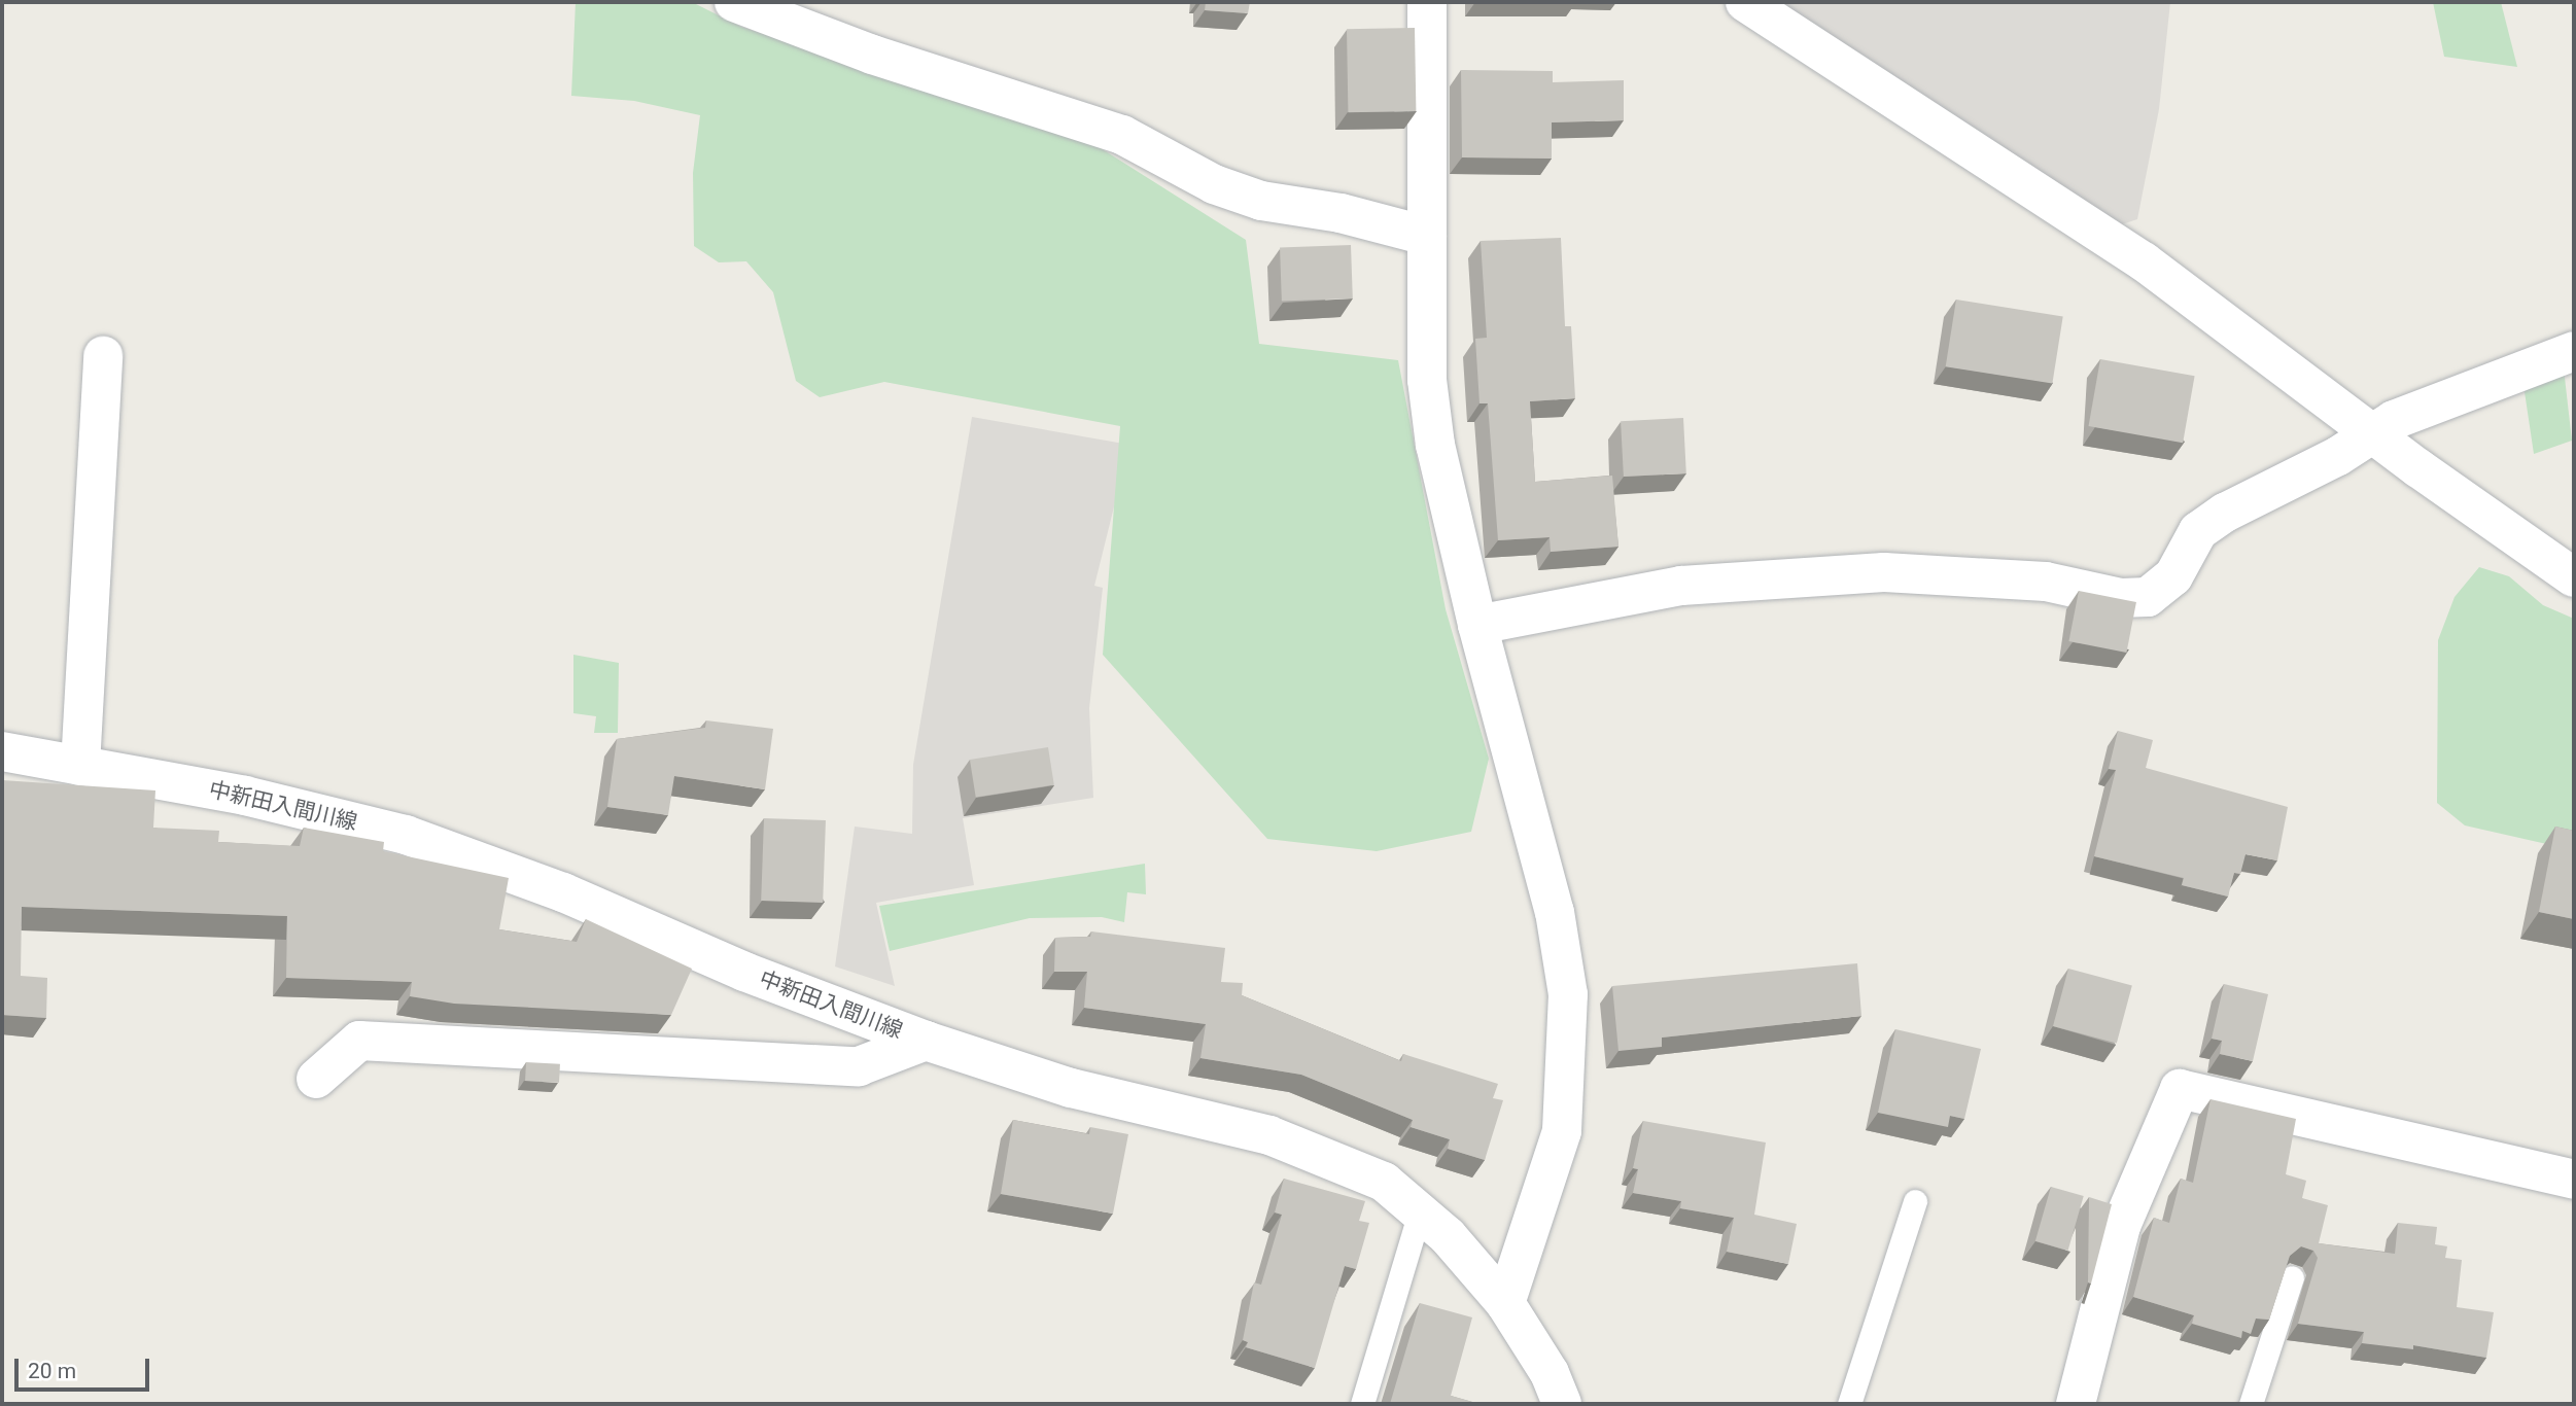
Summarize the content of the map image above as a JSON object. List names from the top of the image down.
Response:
{
  "streets": {
    "street": ["中新田入間川線"]
  },
  "scale_bar": "20 m"
}
